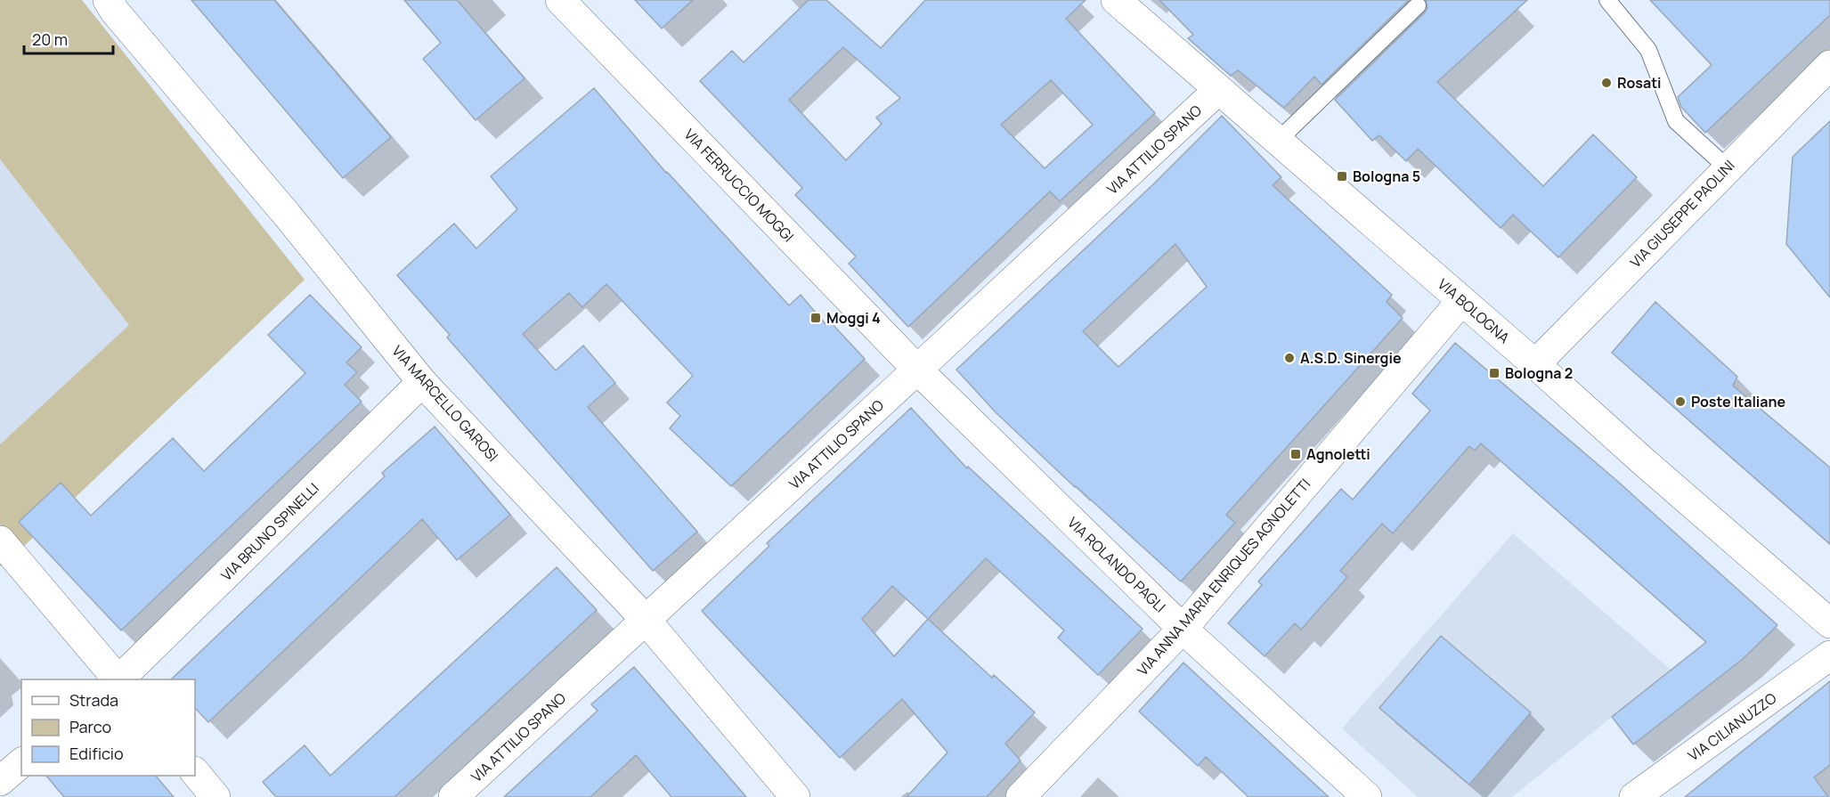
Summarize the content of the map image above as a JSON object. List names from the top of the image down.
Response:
{
  "streets": {
    "street": [
      "VIA ATTILIO SPANO",
      "VIA FERRUCCIO MOGGI",
      "VIA GIUSEPPE PAOLINI",
      "VIA BOLOGNA",
      "VIA MARCELLO GAROSI",
      "VIA BRUNO SPINELLI",
      "VIA ROLANDO PAGLI",
      "VIA ANNA MARIA ENRIQUES AGNOLETTI",
      "VIA CILIANUZZO"
    ]
  },
  "crossings": [
    ["VIA ATTILIO SPANO", "VIA FERRUCCIO MOGGI"],
    ["VIA ATTILIO SPANO", "VIA BOLOGNA"],
    ["VIA ATTILIO SPANO", "VIA MARCELLO GAROSI"],
    ["VIA ATTILIO SPANO", "VIA ROLANDO PAGLI"],
    ["VIA FERRUCCIO MOGGI", "VIA ROLANDO PAGLI"],
    ["VIA GIUSEPPE PAOLINI", "VIA BOLOGNA"],
    ["VIA BOLOGNA", "VIA ANNA MARIA ENRIQUES AGNOLETTI"],
    ["VIA MARCELLO GAROSI", "VIA BRUNO SPINELLI"],
    ["VIA ROLANDO PAGLI", "VIA ANNA MARIA ENRIQUES AGNOLETTI"]
  ],
  "places": {
    "other": ["Rosati", "A.S.D. Sinergie", "Poste Italiane"],
    "transit": [
      "Bologna 5",
      "Moggi 4",
      "Bologna 2",
      "Agnoletti"
    ]
  },
  "legend": ["Strada", "Parco", "Edificio"],
  "scale_bar": "20 m"
}
